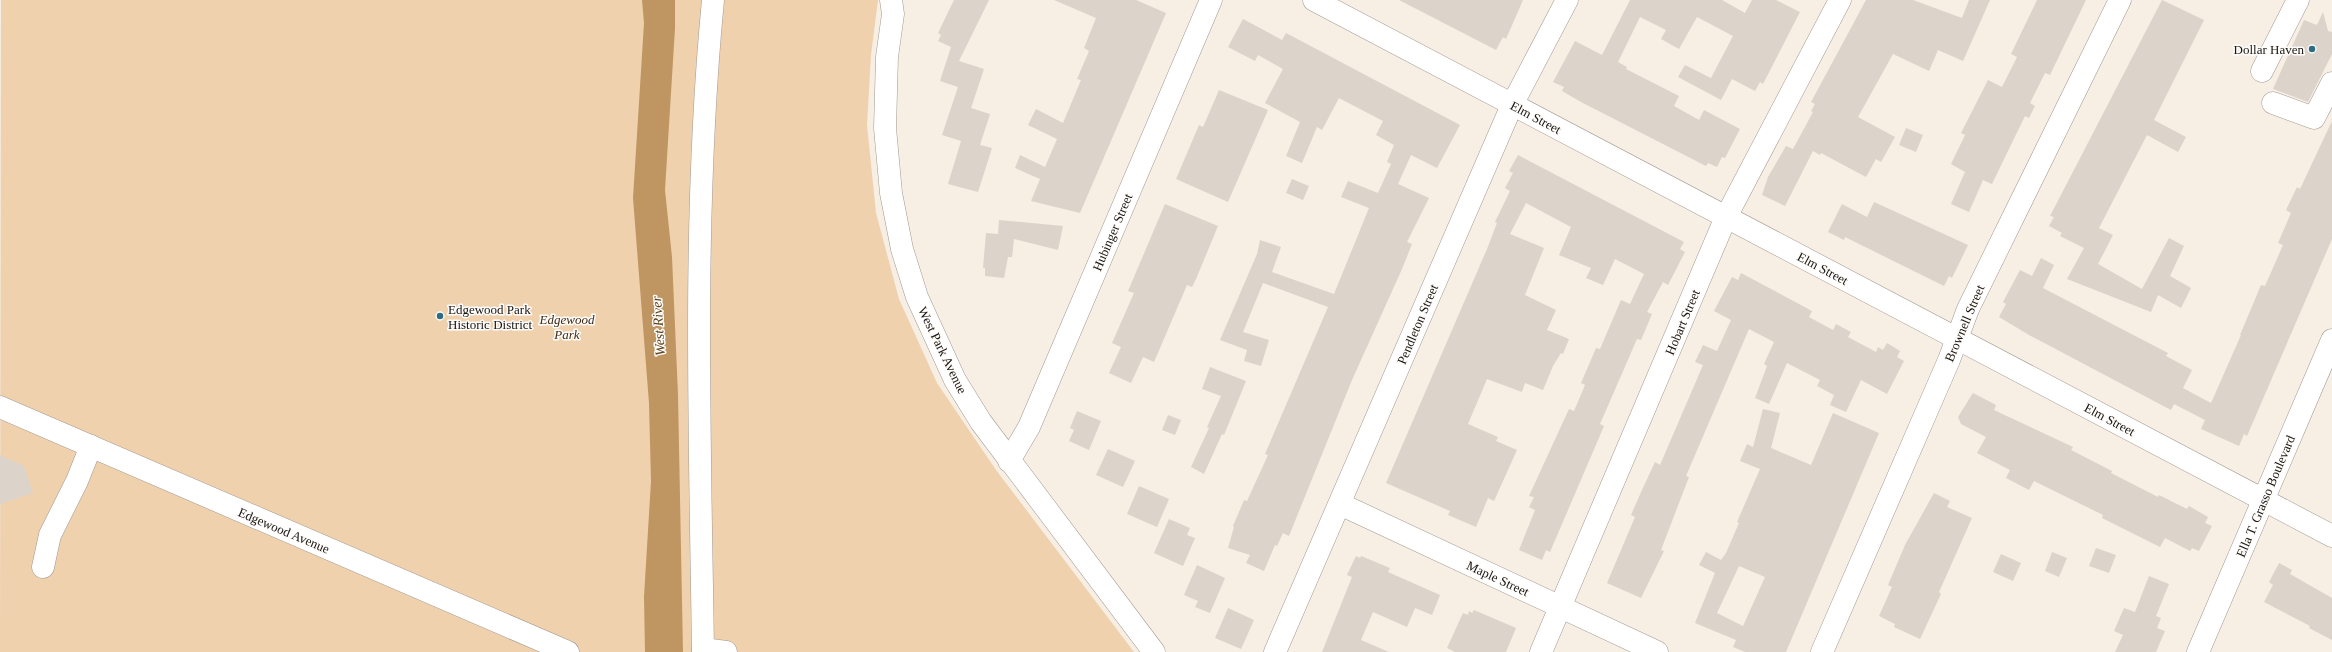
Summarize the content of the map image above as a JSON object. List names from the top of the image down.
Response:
{
  "streets": {
    "street": [
      "Elm Street",
      "Hubinger Street",
      "Hobart Street",
      "Brownell Street",
      "Pendleton Street",
      "West Park Avenue",
      "Ella T. Grasso Boulevard",
      "Edgewood Avenue",
      "Maple Street"
    ]
  },
  "crossings": [
    ["Elm Street", "Hobart Street"],
    ["Elm Street", "Brownell Street"],
    ["Elm Street", "Pendleton Street"],
    ["Elm Street", "Ella T. Grasso Boulevard"],
    ["Hubinger Street", "West Park Avenue"],
    ["Hobart Street", "Maple Street"],
    ["Pendleton Street", "Maple Street"]
  ],
  "water": ["West River"],
  "parks": ["Edgewood Park"],
  "places": ["Dollar Haven", "Edgewood Park Historic District"]
}
